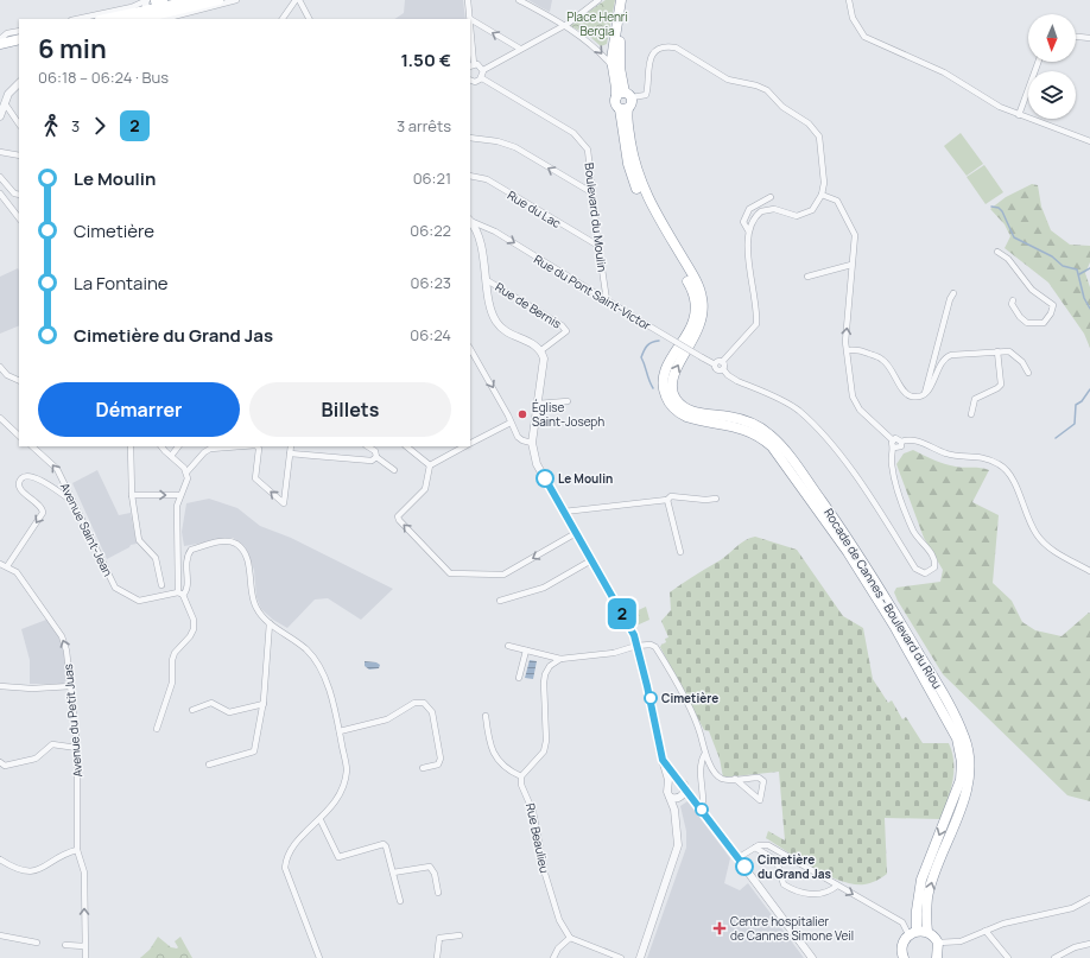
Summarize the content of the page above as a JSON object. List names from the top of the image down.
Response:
{
  "streets": {
    "highway": ["Rocade de Cannes - Boulevard du Riou"],
    "street": [
      "Rue du Lac",
      "Boulevard du Moulin",
      "Rue du Pont Saint-Victor",
      "Rue de Bernis",
      "Avenue Saint-Jean",
      "Avenue du Petit Juas",
      "Rue Beaulieu"
    ]
  },
  "crossings": [
    ["Rue du Lac", "Boulevard du Moulin"],
    ["Boulevard du Moulin", "Rue du Pont Saint-Victor"]
  ],
  "one_way": ["Rue du Pont Saint-Victor", "Avenue du Petit Juas"],
  "parks": ["Place Henri Bergia"],
  "places": {
    "other": [
      "Église Saint-Joseph",
      "Le Moulin",
      "Cimetière",
      "Cimetière du Grand Jas"
    ],
    "health": ["Centre hospitalier de Cannes Simone Veil"]
  },
  "lines": ["bus line 2"],
  "north": "bottom",
  "page": {
    "on_map": "2",
    "heading": ["6 min", "06:18 – 06:24 · Bus", "1.50 €"],
    "legs": ["3", "2", "3 arrêts"],
    "list": [
      {
        "name": "Le Moulin",
        "value": "06:21"
      },
      {
        "name": "Cimetière",
        "value": "06:22"
      },
      {
        "name": "La Fontaine",
        "value": "06:23"
      },
      {
        "name": "Cimetière du Grand Jas",
        "value": "06:24"
      }
    ],
    "buttons": ["Démarrer", "Billets"]
  }
}
